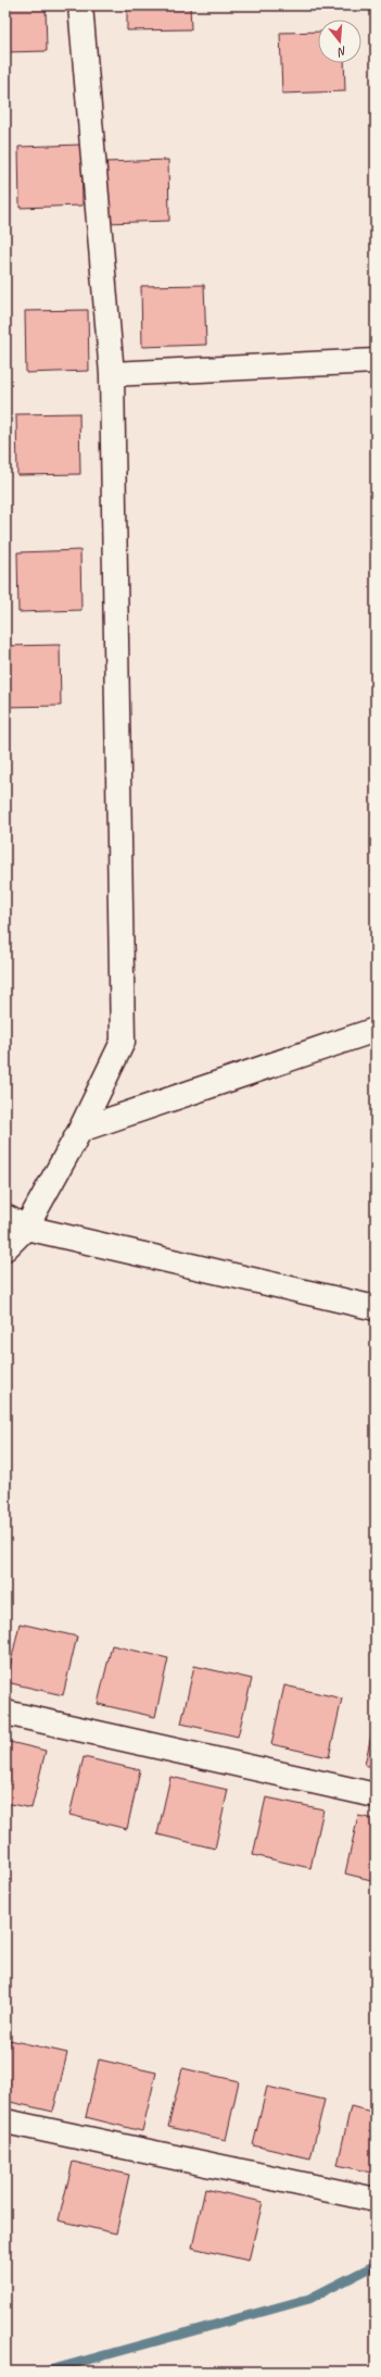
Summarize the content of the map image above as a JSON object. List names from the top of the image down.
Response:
{
  "north": "bottom"
}
